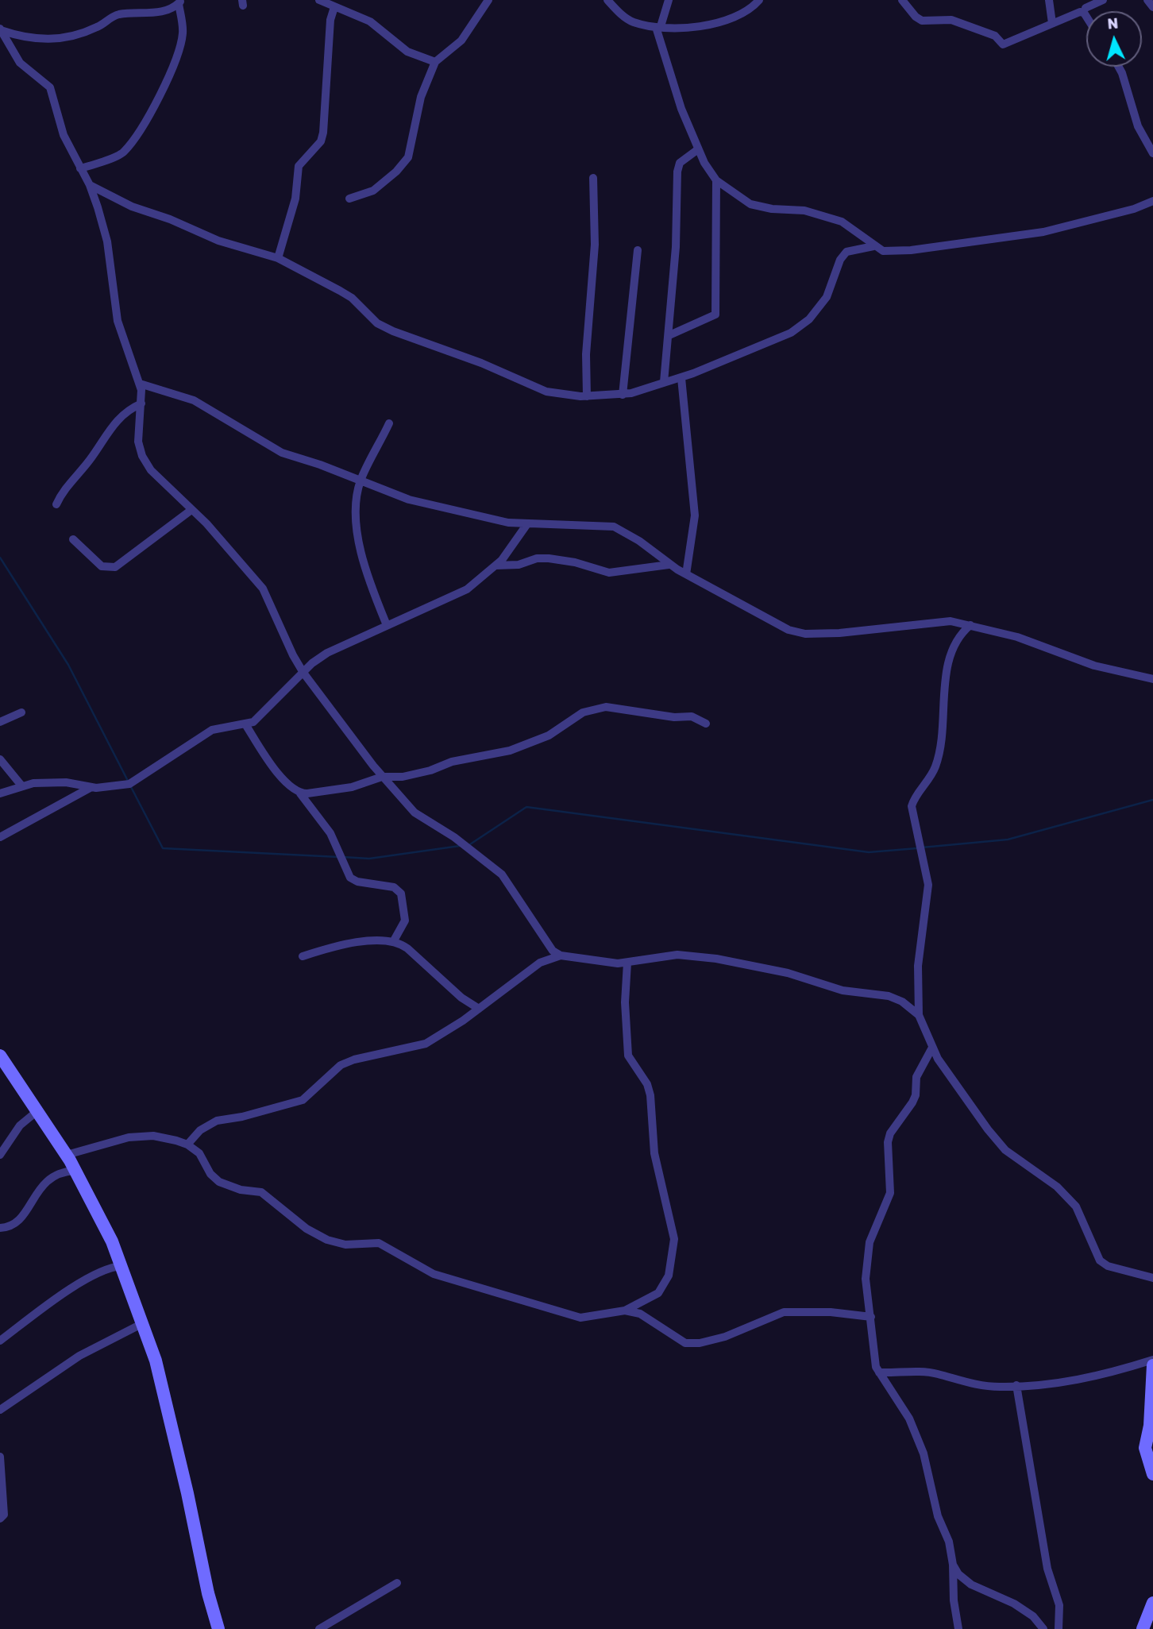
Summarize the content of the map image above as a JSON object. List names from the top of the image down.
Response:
{
  "north": "top"
}
